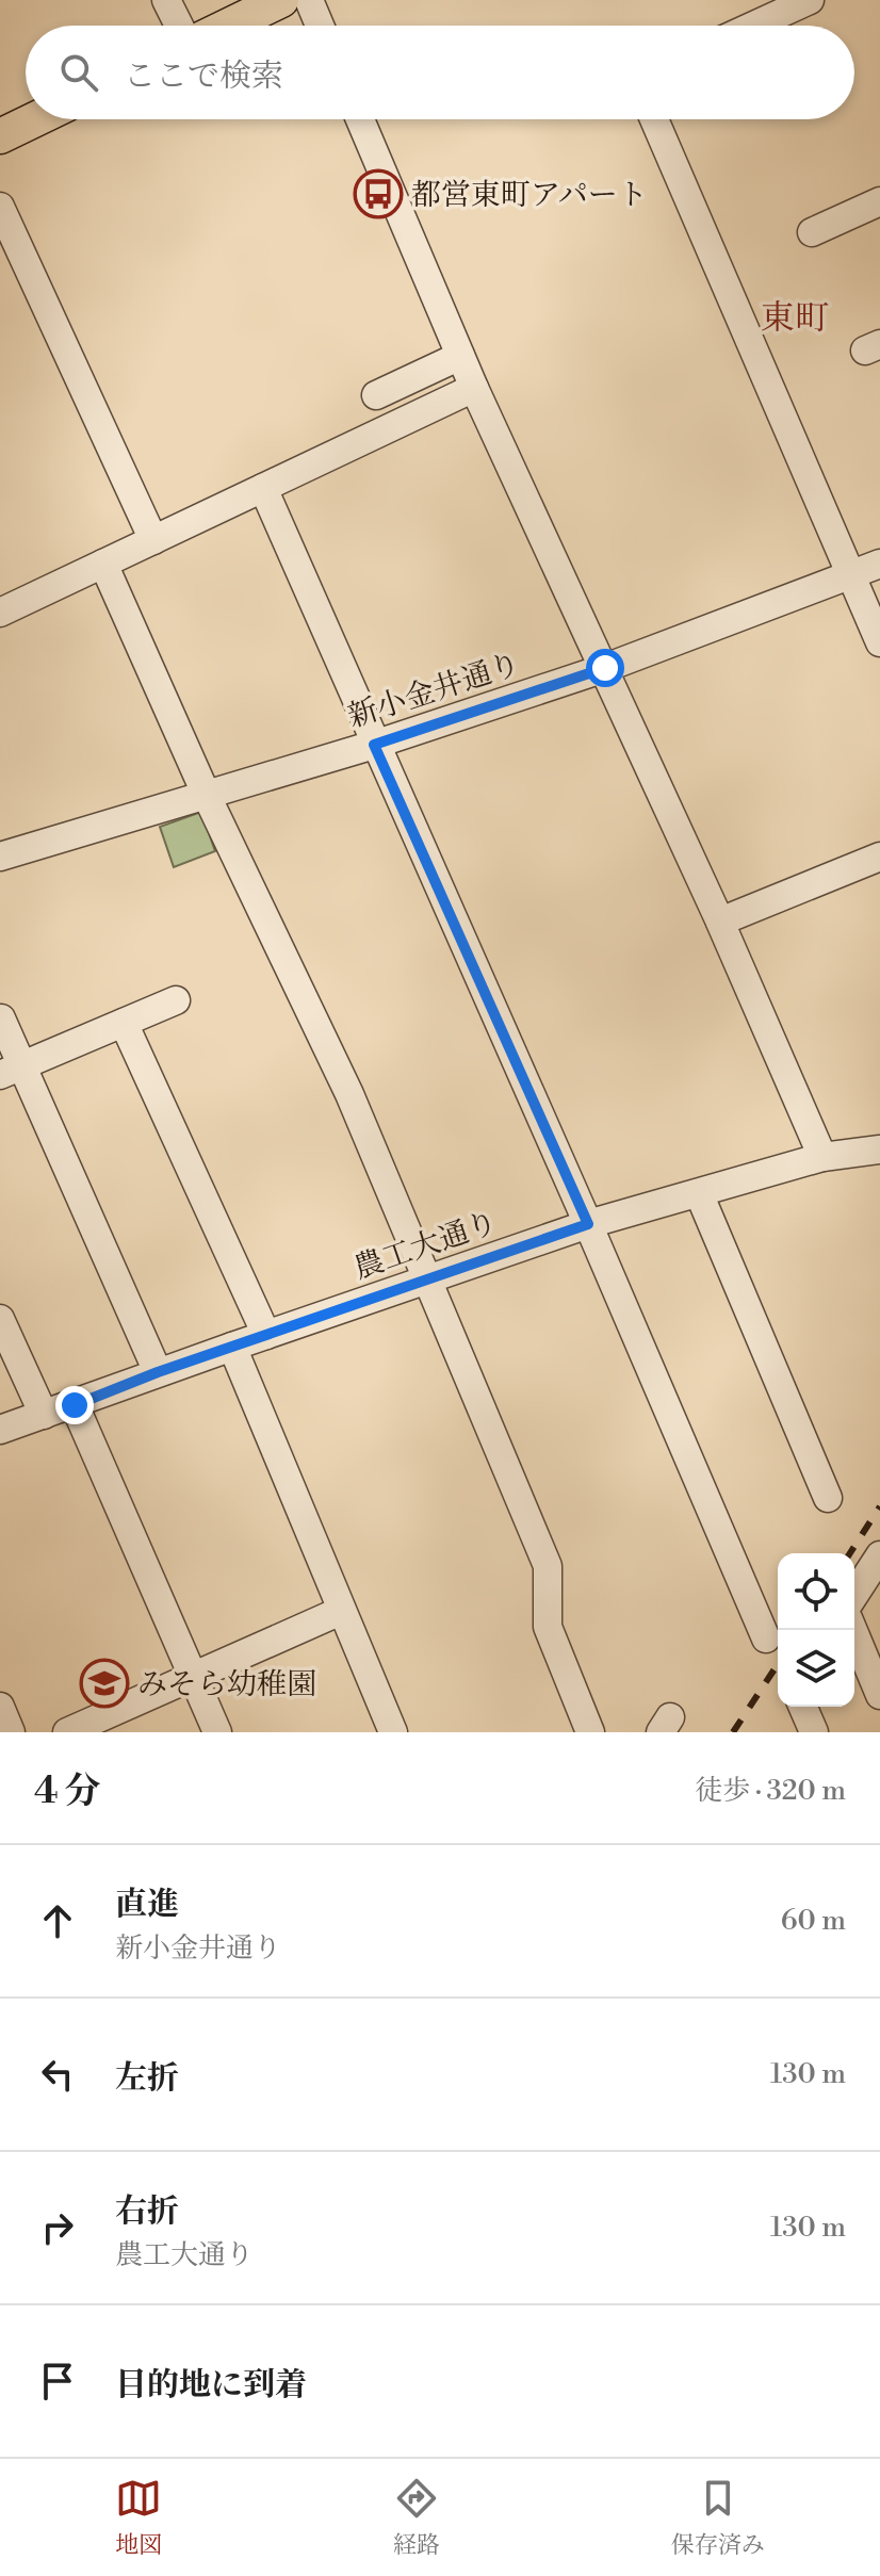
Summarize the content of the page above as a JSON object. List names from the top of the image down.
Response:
{
  "streets": {
    "street": ["新小金井通り", "農工大通り"]
  },
  "districts": ["東町"],
  "places": {
    "bus stop": ["都営東町アパート"],
    "school or university": ["みそら幼稚園"]
  },
  "page": {
    "search": "ここで検索",
    "heading": ["4 分", "徒歩 · 320 m"],
    "list": [
      ["直進", "新小金井通り", "60 m"],
      ["左折", "130 m"],
      ["右折", "農工大通り", "130 m"],
      "目的地に到着"
    ],
    "nav": ["地図", "経路", "保存済み"]
  }
}
